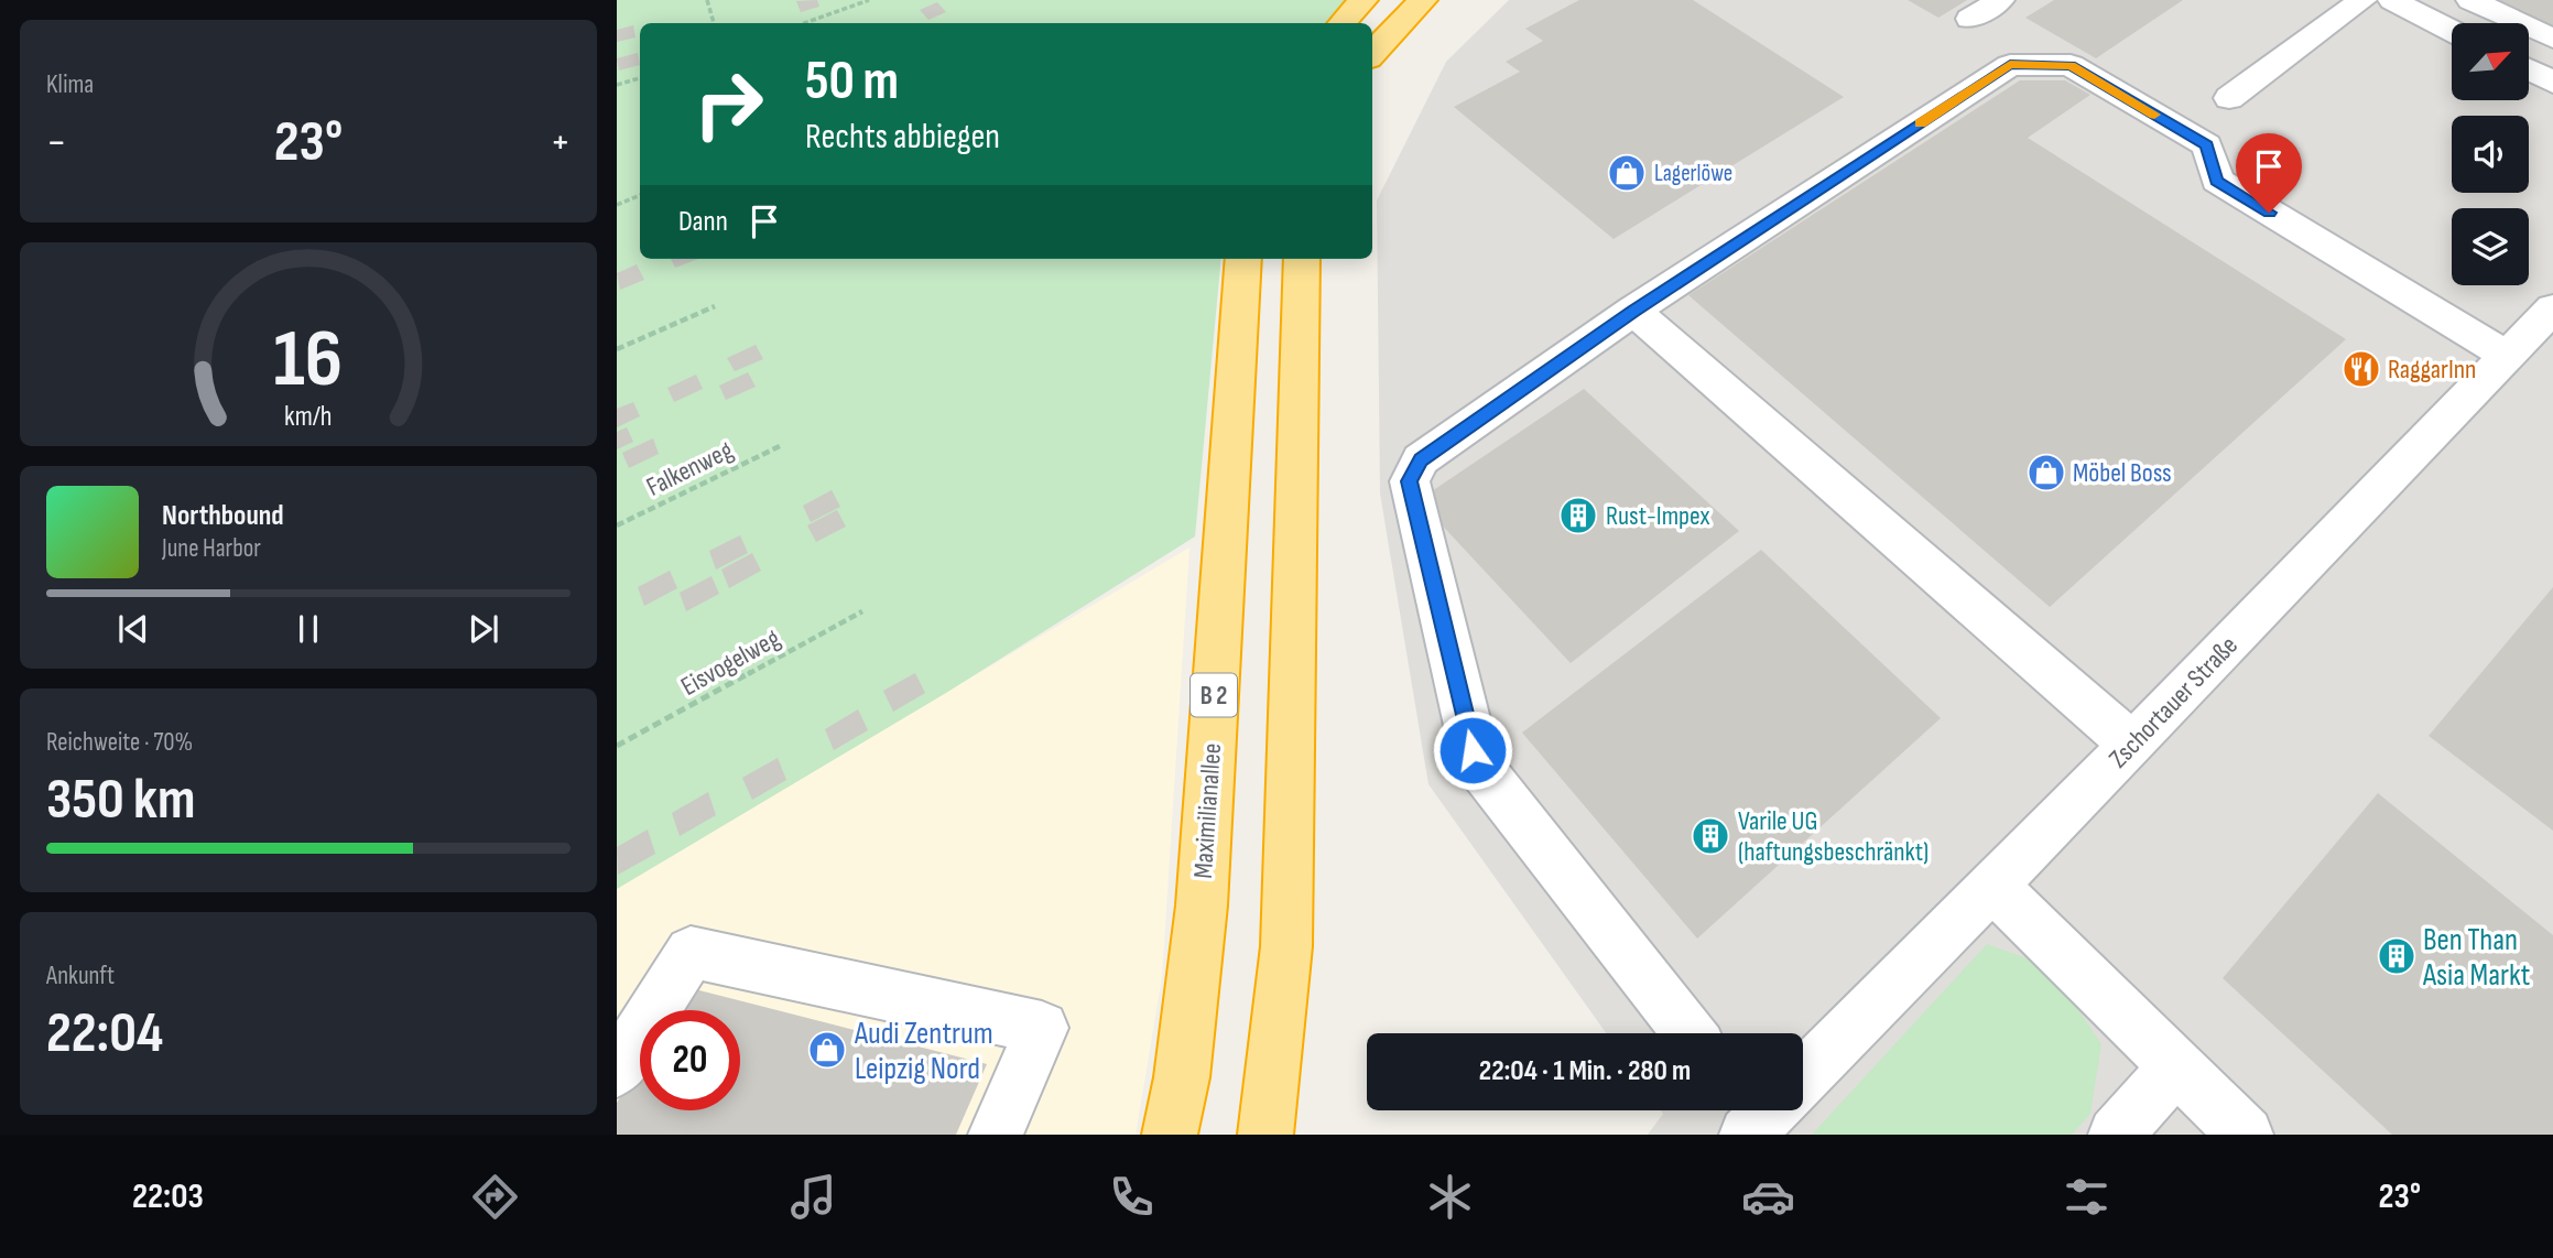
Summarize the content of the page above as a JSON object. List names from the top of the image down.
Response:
{
  "streets": {
    "highway": ["B 2", "Maximilianallee"],
    "street": ["Zschortauer Straße"],
    "path": ["Falkenweg", "Eisvogelweg"]
  },
  "places": {
    "shop": ["Lagerlöwe", "Möbel Boss", "Audi Zentrum Leipzig Nord"],
    "restaurant": ["RaggarInn"],
    "building": ["Rust-Impex", "Varile UG (haftungsbeschränkt)", "Ben Than Asia Markt"]
  },
  "north": "top right",
  "page": {
    "tile": [
      "Klima",
      ["Reichweite · 70%", "350 km"],
      ["Ankunft", "22:04"]
    ],
    "turn": ["50 m", "Rechts abbiegen"],
    "heat": ["−", "23°", "+"],
    "then": "Dann",
    "song": ["Northbound", "June Harbor"],
    "limit": "20",
    "trip": "22:04 · 1 Min. · 280 m",
    "tabs": ["22:03", "23°"],
    "gauge": ["16", "km/h"]
  }
}
